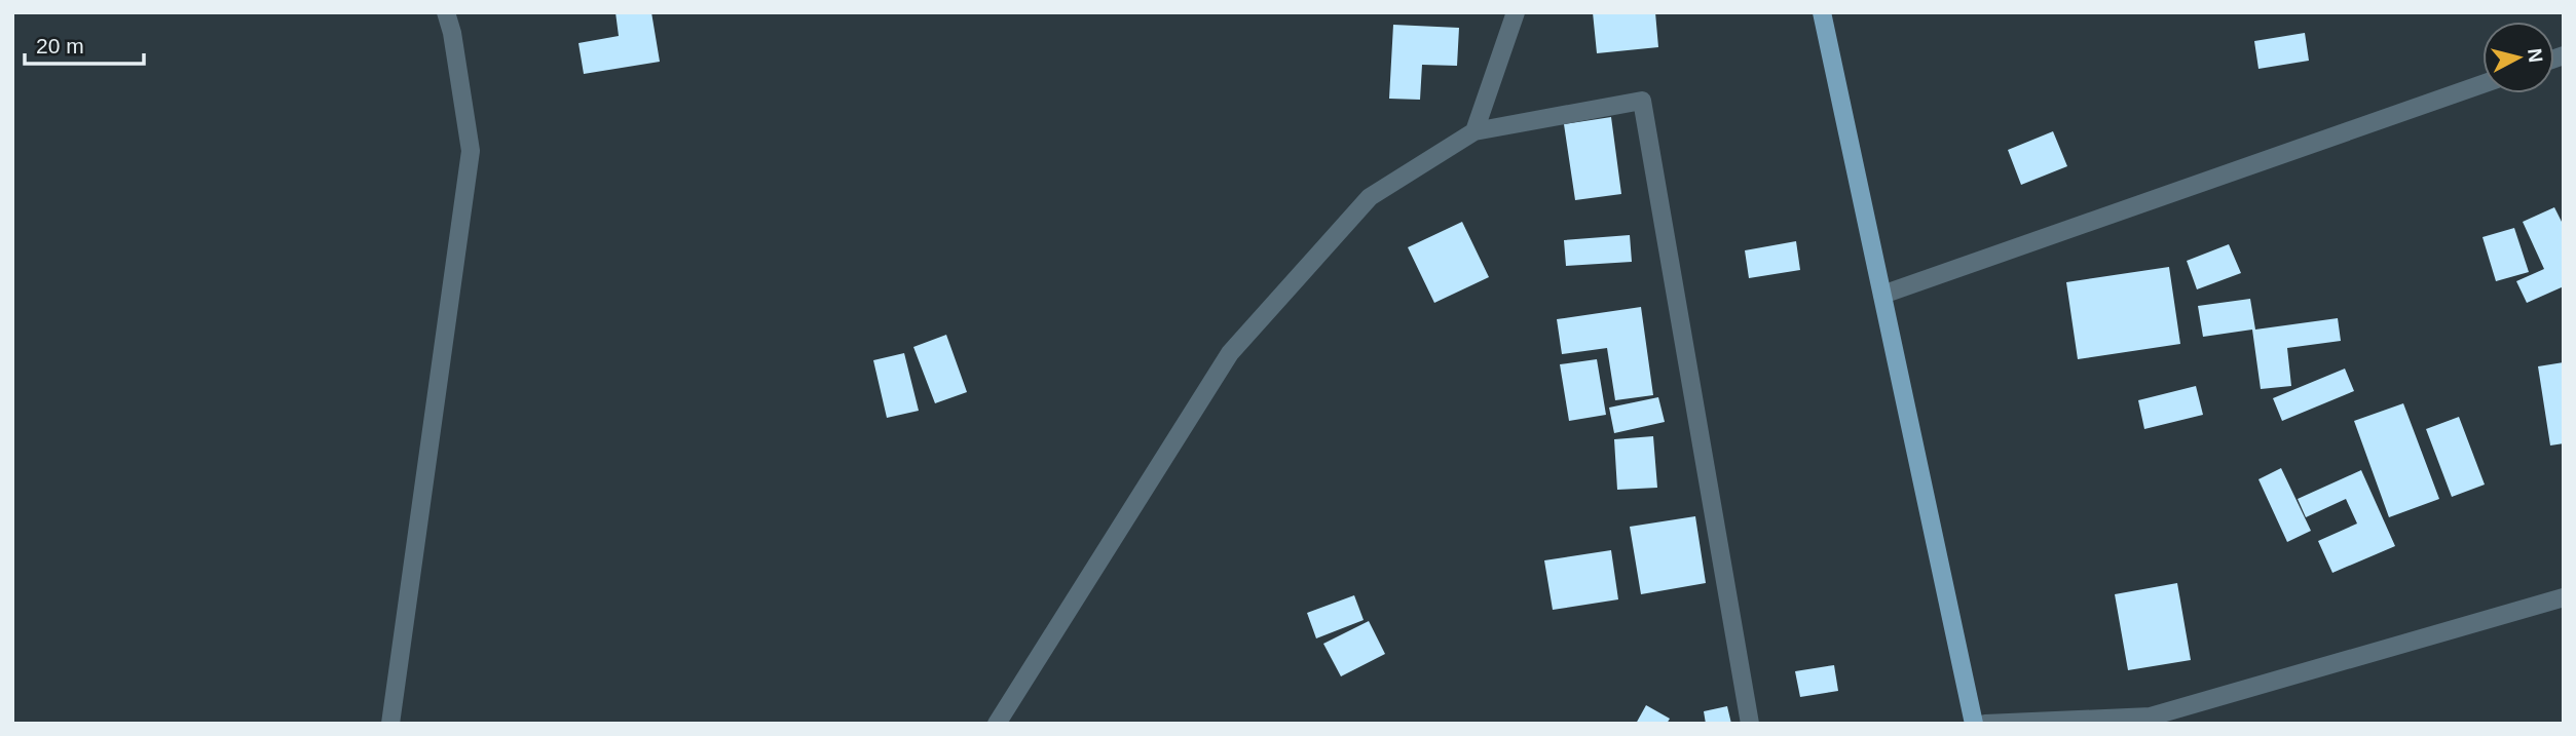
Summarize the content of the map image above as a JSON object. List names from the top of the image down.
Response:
{
  "scale_bar": "20 m",
  "north": "right"
}
